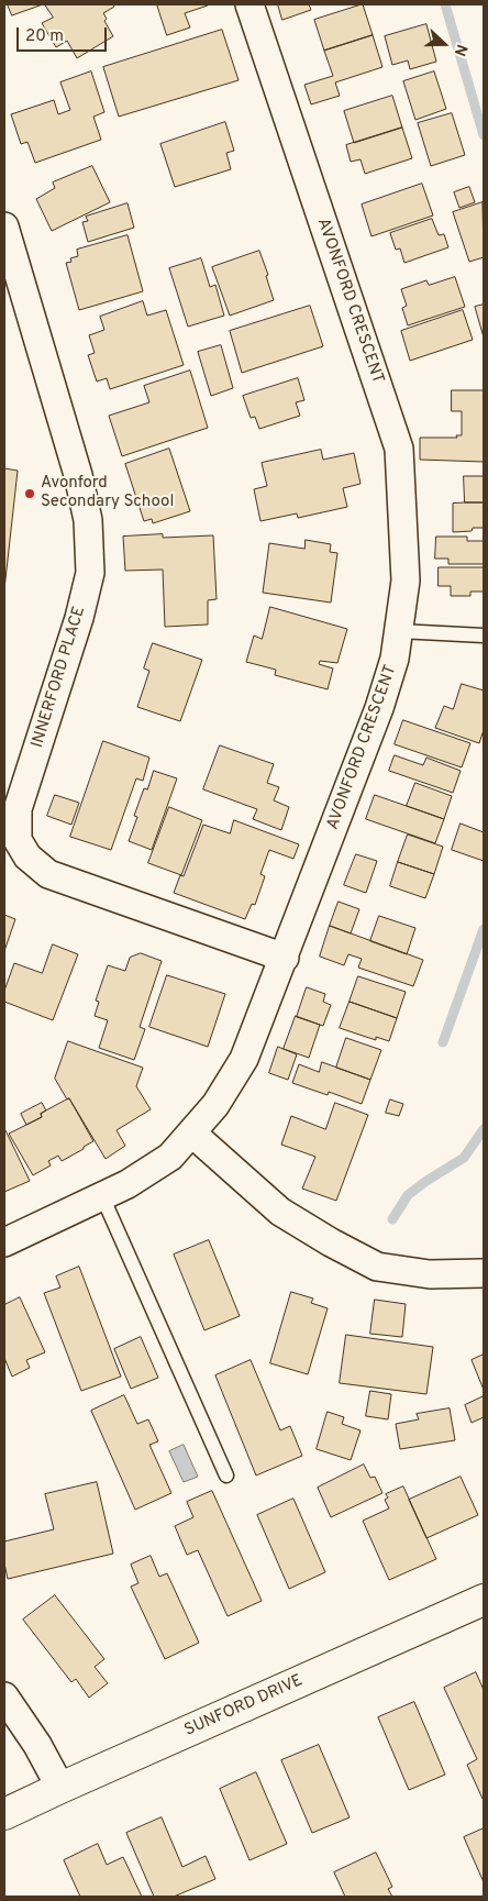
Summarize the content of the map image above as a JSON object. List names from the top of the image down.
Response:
{
  "streets": {
    "street": ["AVONFORD CRESCENT", "INNERFORD PLACE", "SUNFORD DRIVE"]
  },
  "crossings": [
    ["AVONFORD CRESCENT", "INNERFORD PLACE"]
  ],
  "places": ["Avonford Secondary School"],
  "scale_bar": "20 m",
  "north": "right"
}
